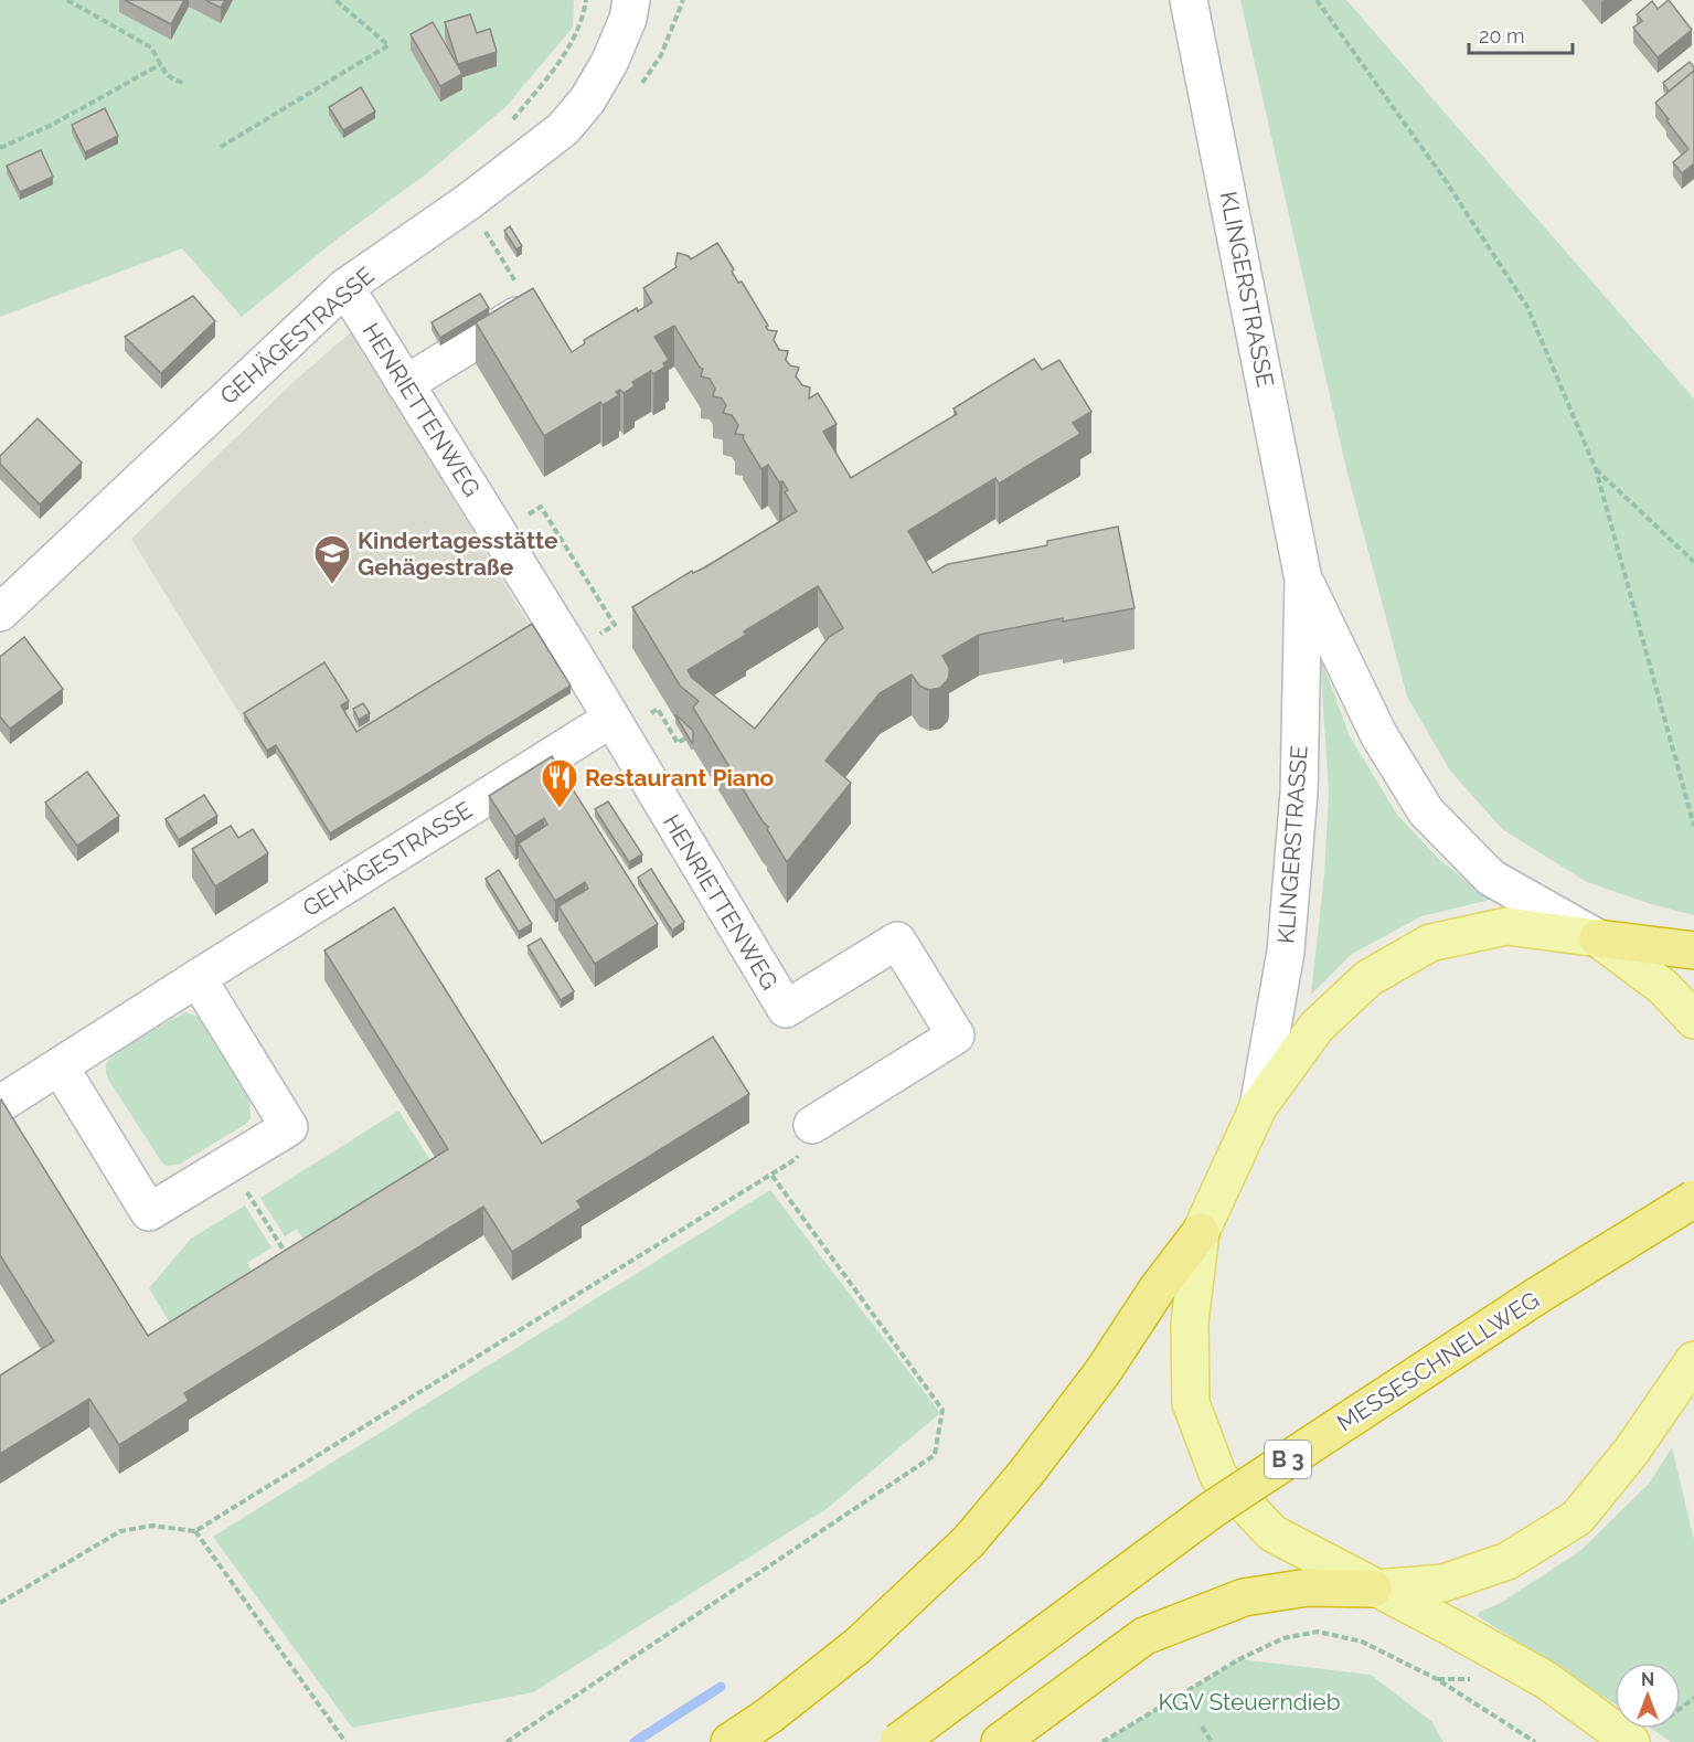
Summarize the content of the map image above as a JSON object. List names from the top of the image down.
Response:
{
  "streets": {
    "highway": ["MESSESCHNELLWEG", "B 3"],
    "street": ["KLINGERSTRASSE", "GEHÄGESTRASSE", "HENRIETTENWEG"]
  },
  "crossings": [
    ["GEHÄGESTRASSE", "HENRIETTENWEG"]
  ],
  "parks": ["KGV Steuerndieb"],
  "places": {
    "school or university": ["Kindertagesstätte Gehägestraße"],
    "restaurant": ["Restaurant Piano"]
  },
  "scale_bar": "20 m",
  "north": "top"
}
